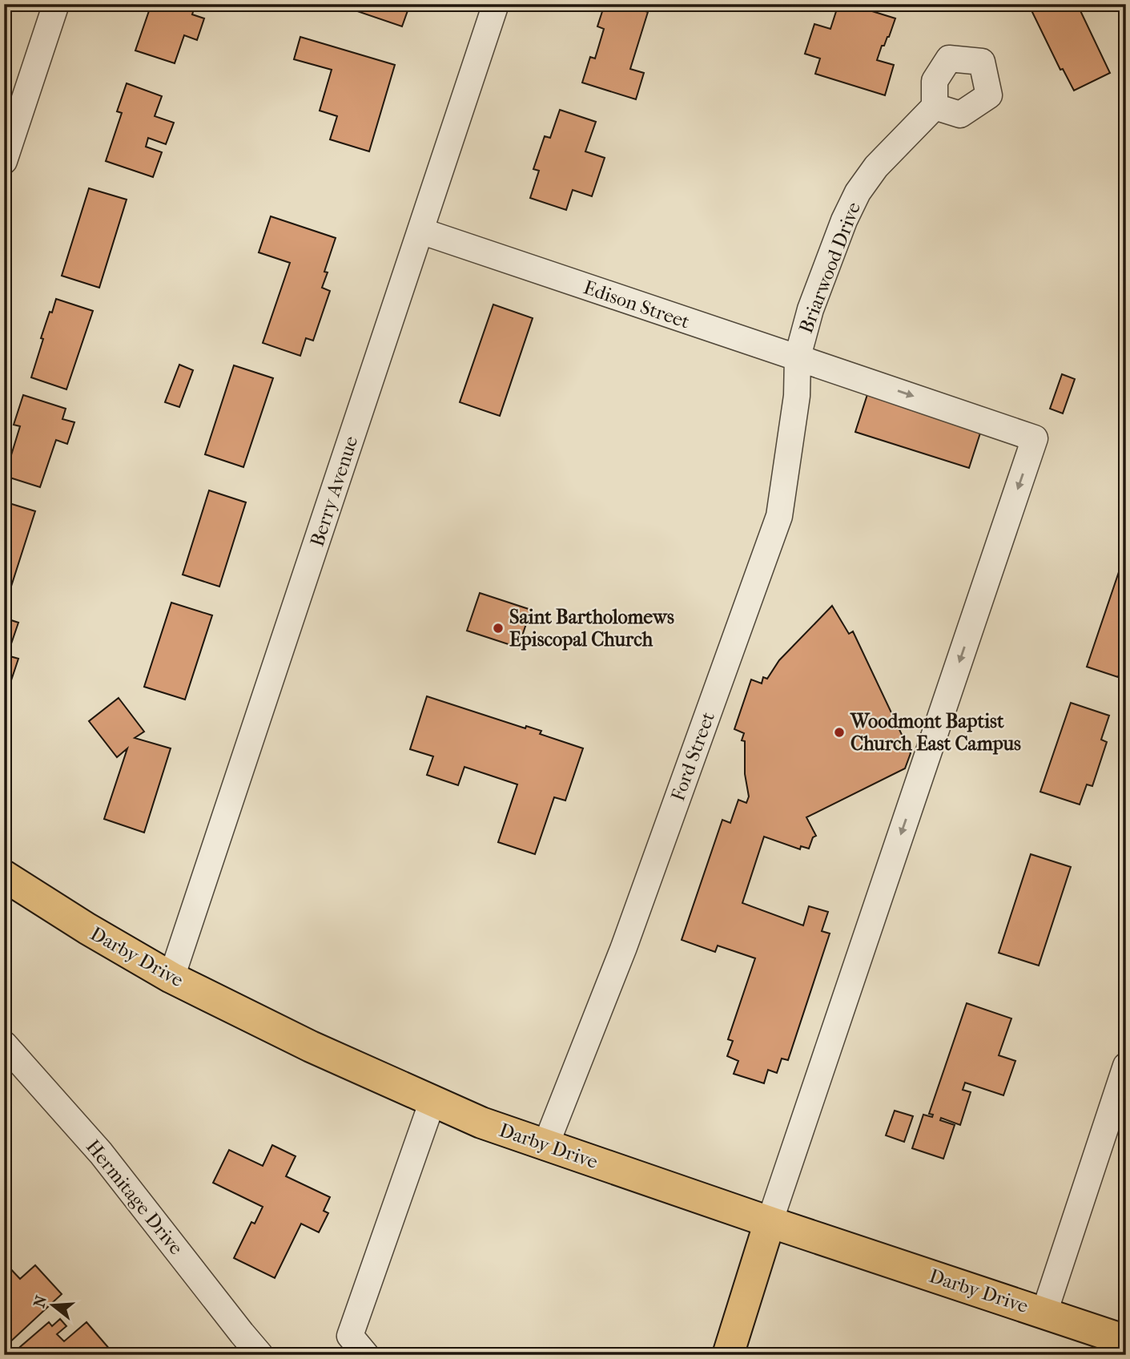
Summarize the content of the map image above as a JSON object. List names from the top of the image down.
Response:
{
  "streets": {
    "main road": ["Darby Drive"],
    "street": [
      "Briarwood Drive",
      "Edison Street",
      "Berry Avenue",
      "Ford Street",
      "Hermitage Drive"
    ]
  },
  "crossings": [
    ["Briarwood Drive", "Edison Street"],
    ["Briarwood Drive", "Ford Street"],
    ["Edison Street", "Berry Avenue"],
    ["Edison Street", "Ford Street"],
    ["Edison Street", "Darby Drive"],
    ["Berry Avenue", "Darby Drive"],
    ["Ford Street", "Darby Drive"]
  ],
  "one_way": ["Edison Street"],
  "places": ["Saint Bartholomews Episcopal Church", "Woodmont Baptist Church East Campus"],
  "north": "left"
}
